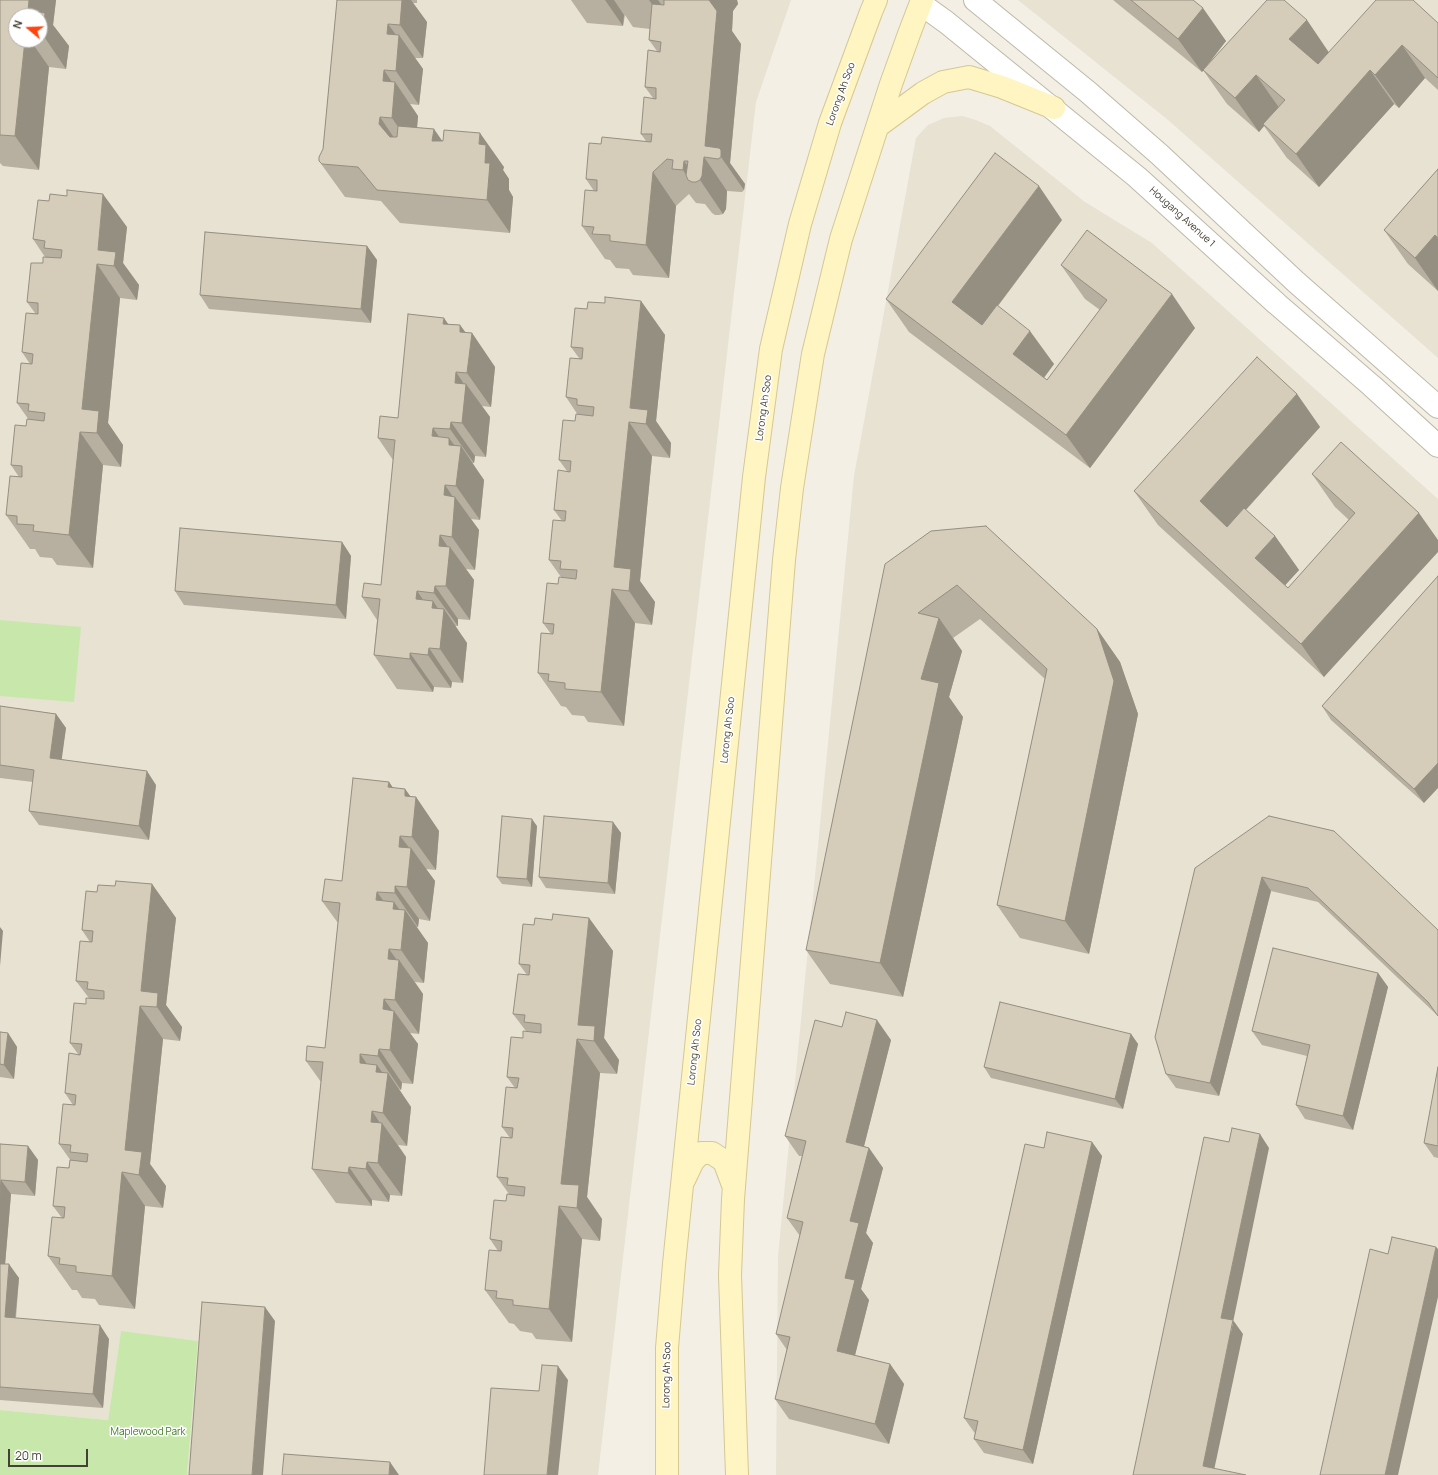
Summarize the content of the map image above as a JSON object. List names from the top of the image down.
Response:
{
  "streets": {
    "main road": ["Lorong Ah Soo"],
    "street": ["Hougang Avenue 1"]
  },
  "parks": ["Maplewood Park"],
  "scale_bar": "20 m",
  "north": "left"
}
